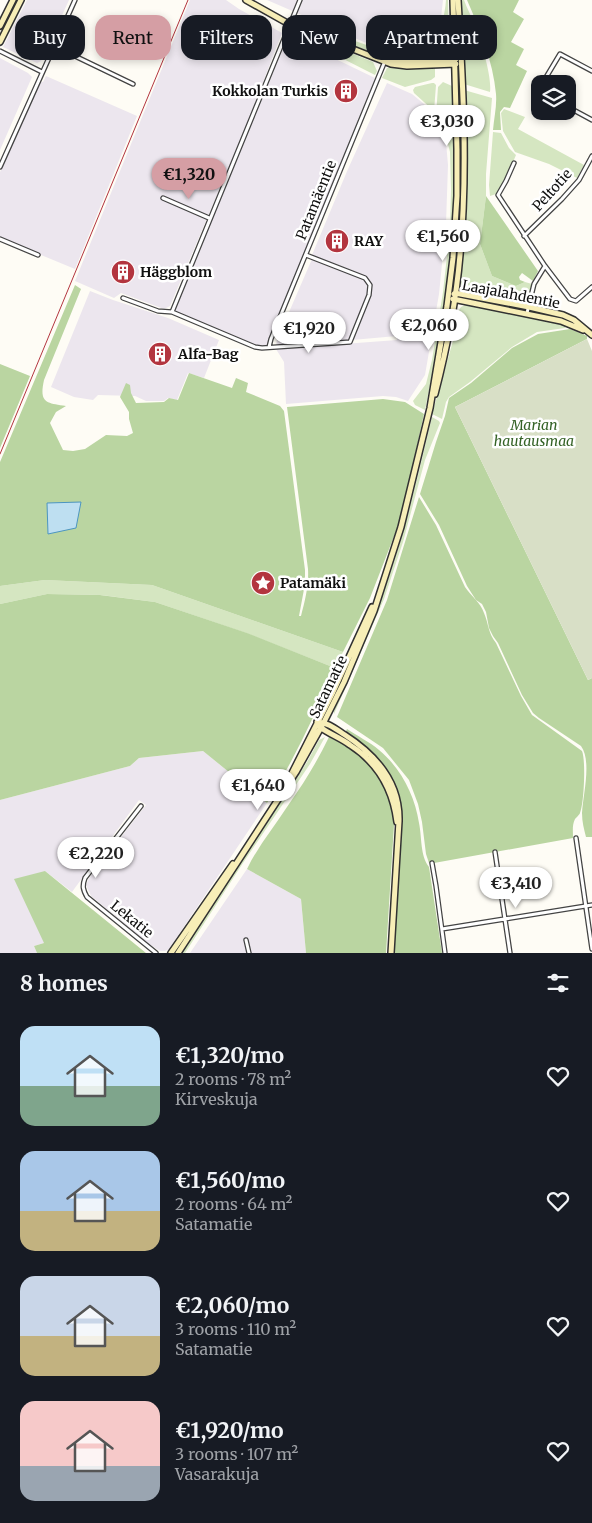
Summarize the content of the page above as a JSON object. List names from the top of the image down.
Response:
{
  "streets": {
    "main road": ["Laajalahdentie", "Satamatie"],
    "street": ["Peltotie", "Patamäentie", "Lekatie"]
  },
  "crossings": [
    ["Laajalahdentie", "Satamatie"]
  ],
  "parks": ["Marian hautausmaa"],
  "places": {
    "building": [
      "Kokkolan Turkis",
      "RAY",
      "Häggblom",
      "Alfa-Bag"
    ],
    "place": ["Patamäki"]
  },
  "page": {
    "chip": [
      "Buy",
      "Rent",
      "Filters",
      "New",
      "Apartment"
    ],
    "price": [
      "€3,030",
      "€1,320",
      "€1,560",
      "€2,060",
      "€1,920",
      "€1,640",
      "€2,220",
      "€3,410"
    ],
    "heading": "8 homes",
    "list": [
      {
        "name": "€1,320/mo",
        "note": "2 rooms · 78 m² · Kirveskuja"
      },
      {
        "name": "€1,560/mo",
        "note": "2 rooms · 64 m² · Satamatie"
      },
      {
        "name": "€2,060/mo",
        "note": "3 rooms · 110 m² · Satamatie"
      },
      {
        "name": "€1,920/mo",
        "note": "3 rooms · 107 m² · Vasarakuja"
      }
    ]
  }
}
